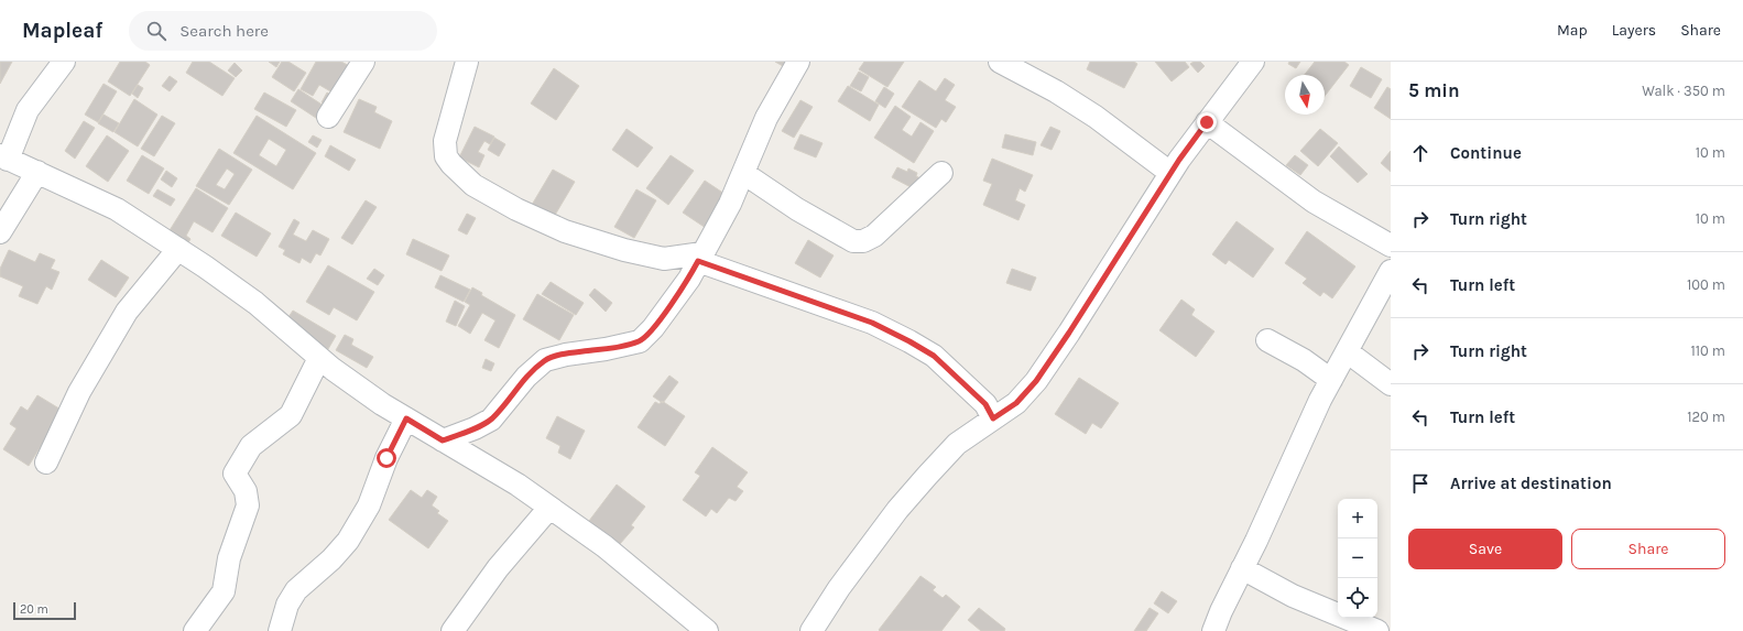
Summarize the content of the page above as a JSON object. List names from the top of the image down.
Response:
{
  "scale_bar": "20 m",
  "north": "bottom",
  "page": {
    "header": "Mapleaf",
    "search": "Search here",
    "nav": ["Map", "Layers", "Share"],
    "heading": ["5 min", "Walk · 350 m"],
    "list": [
      ["Continue", "10 m"],
      ["Turn right", "10 m"],
      ["Turn left", "100 m"],
      ["Turn right", "110 m"],
      ["Turn left", "120 m"],
      "Arrive at destination"
    ],
    "map_buttons": ["+", "−"],
    "buttons": ["Save", "Share"],
    "scale": "20 m"
  }
}
